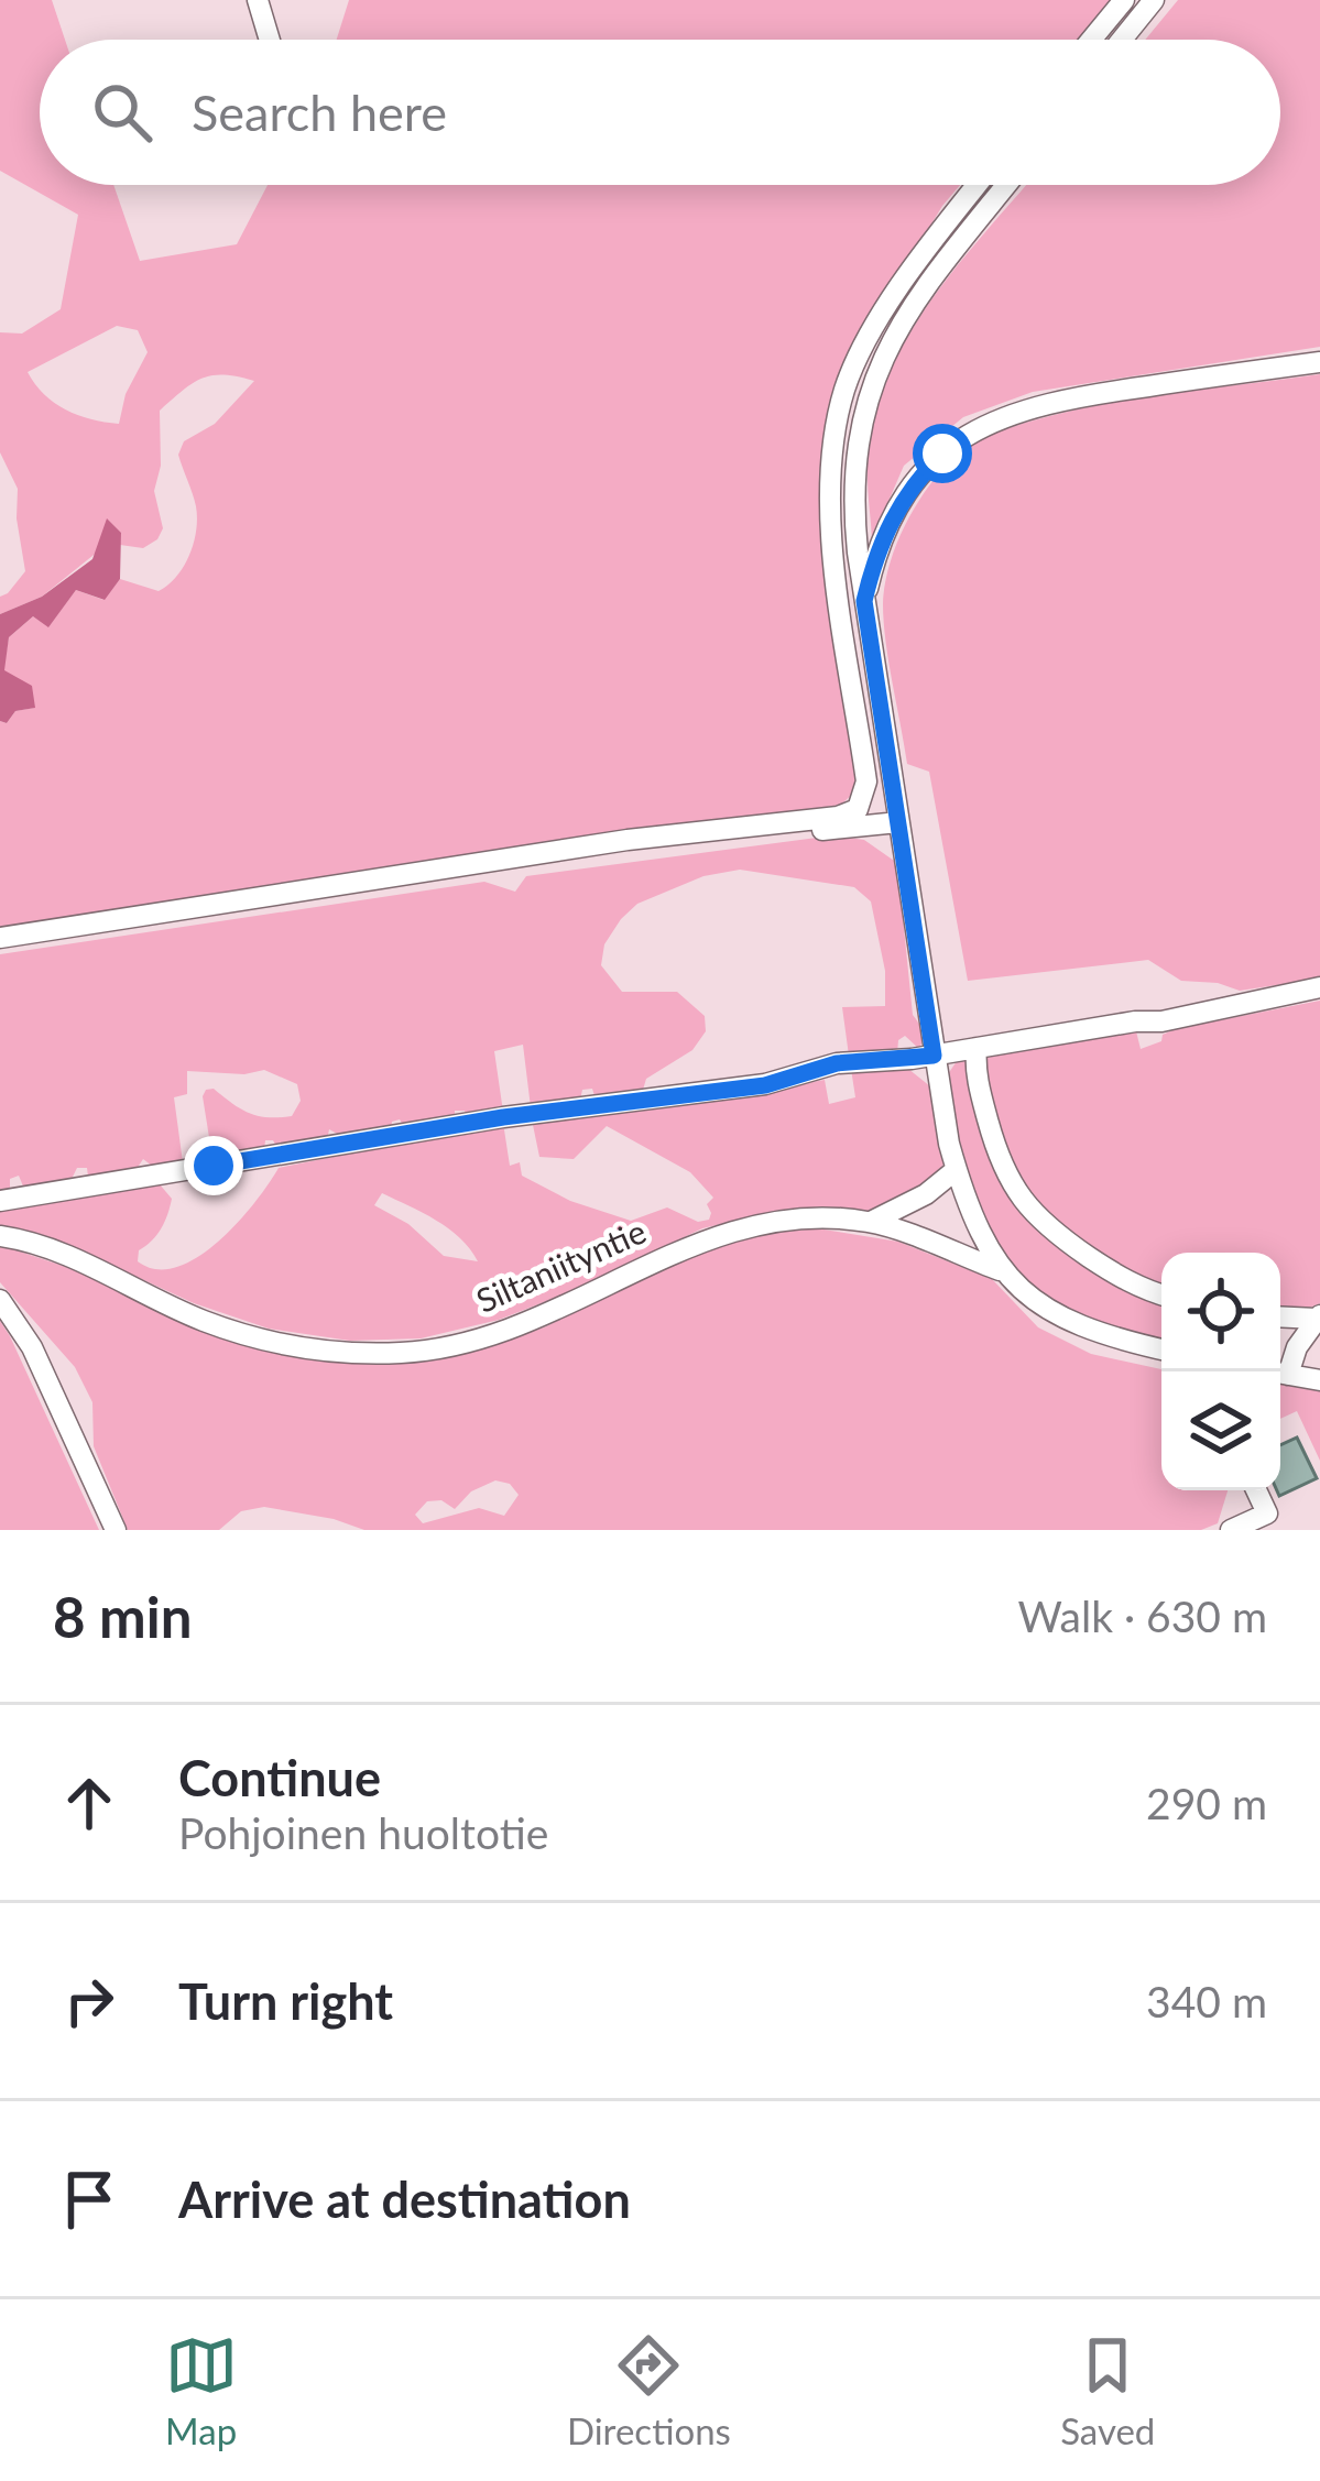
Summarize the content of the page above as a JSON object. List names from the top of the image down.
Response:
{
  "streets": {
    "street": ["Siltaniityntie"]
  },
  "page": {
    "search": "Search here",
    "heading": ["8 min", "Walk · 630 m"],
    "list": [
      ["Continue", "Pohjoinen huoltotie", "290 m"],
      ["Turn right", "340 m"],
      "Arrive at destination"
    ],
    "nav": ["Map", "Directions", "Saved"]
  }
}
